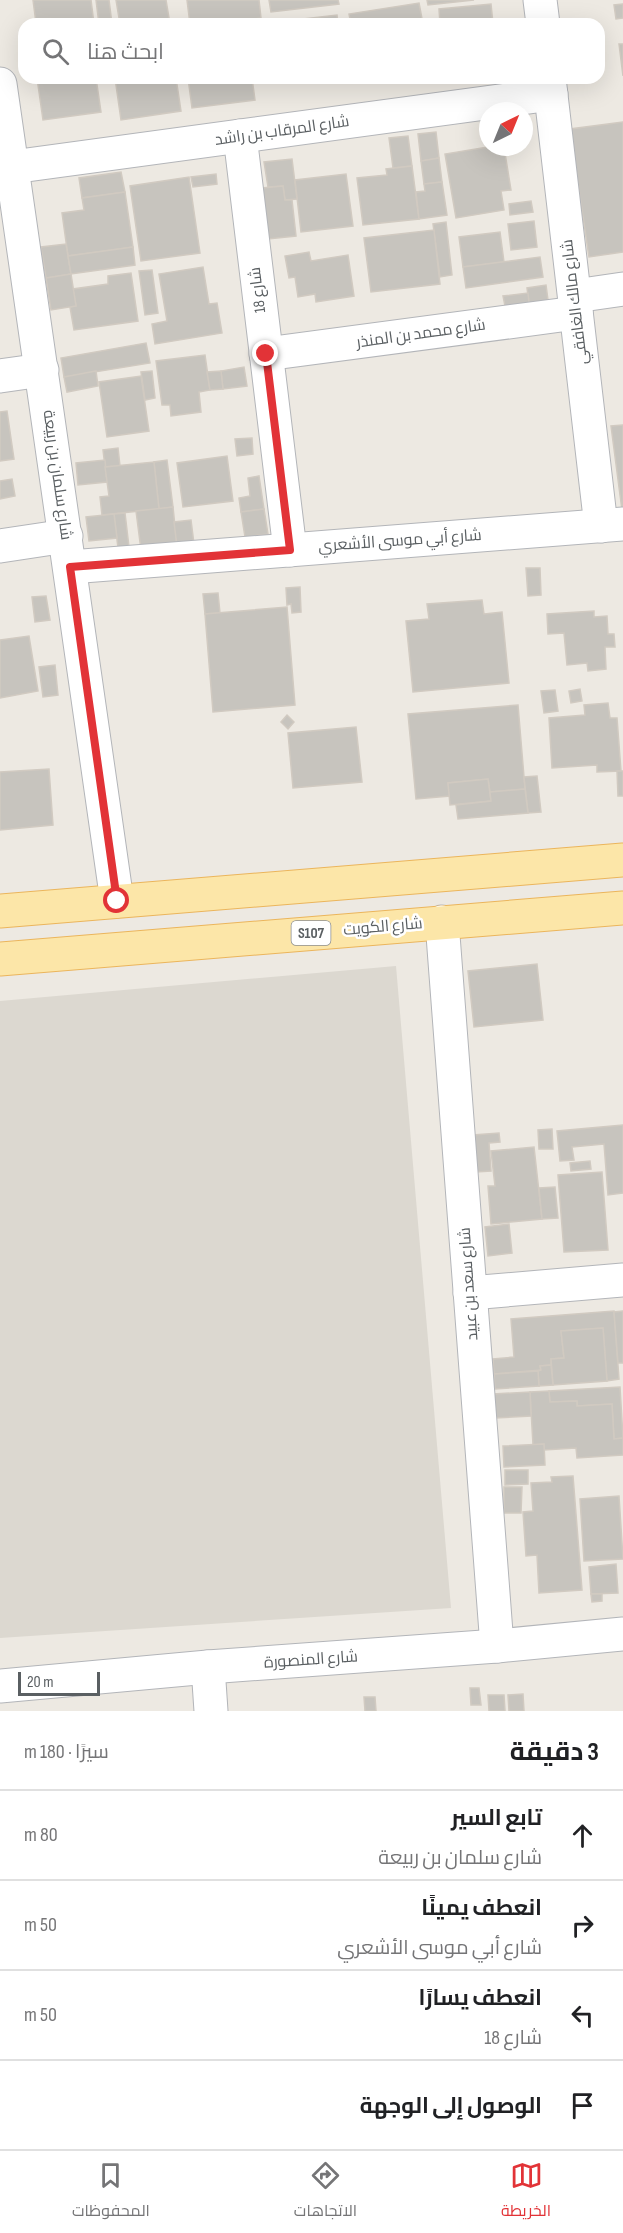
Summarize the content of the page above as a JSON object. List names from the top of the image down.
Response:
{
  "streets": {
    "main road": ["شارع الكويت", "S107"],
    "street": [
      "شارع المرقاب بن راشد",
      "شارع 18",
      "شارع مالك الغافقي",
      "شارع محمد بن المنذر",
      "شارع سلمان بن ربيعة",
      "شارع أبي موسى الأشعري",
      "شارع سعد بن عبيد",
      "شارع المنصورة"
    ]
  },
  "crossings": [
    ["شارع المرقاب بن راشد", "شارع 18"],
    ["شارع المرقاب بن راشد", "شارع مالك الغافقي"],
    ["شارع المرقاب بن راشد", "شارع سلمان بن ربيعة"],
    ["شارع 18", "شارع محمد بن المنذر"],
    ["شارع 18", "شارع أبي موسى الأشعري"],
    ["شارع مالك الغافقي", "شارع محمد بن المنذر"],
    ["شارع مالك الغافقي", "شارع أبي موسى الأشعري"],
    ["شارع سلمان بن ربيعة", "شارع أبي موسى الأشعري"],
    ["شارع الكويت", "شارع سعد بن عبيد"],
    ["شارع سعد بن عبيد", "شارع المنصورة"]
  ],
  "scale_bar": "20 m",
  "north": "top right",
  "page": {
    "search": "ابحث هنا",
    "scale": "20 m",
    "heading": ["3 دقيقة", "سيرًا · 180 m"],
    "list": [
      ["تابع السير", "شارع سلمان بن ربيعة", "80 m"],
      ["انعطف يمينًا", "شارع أبي موسى الأشعري", "50 m"],
      ["انعطف يسارًا", "شارع 18", "50 m"],
      "الوصول إلى الوجهة"
    ],
    "nav": ["الخريطة", "الاتجاهات", "المحفوظات"]
  }
}
